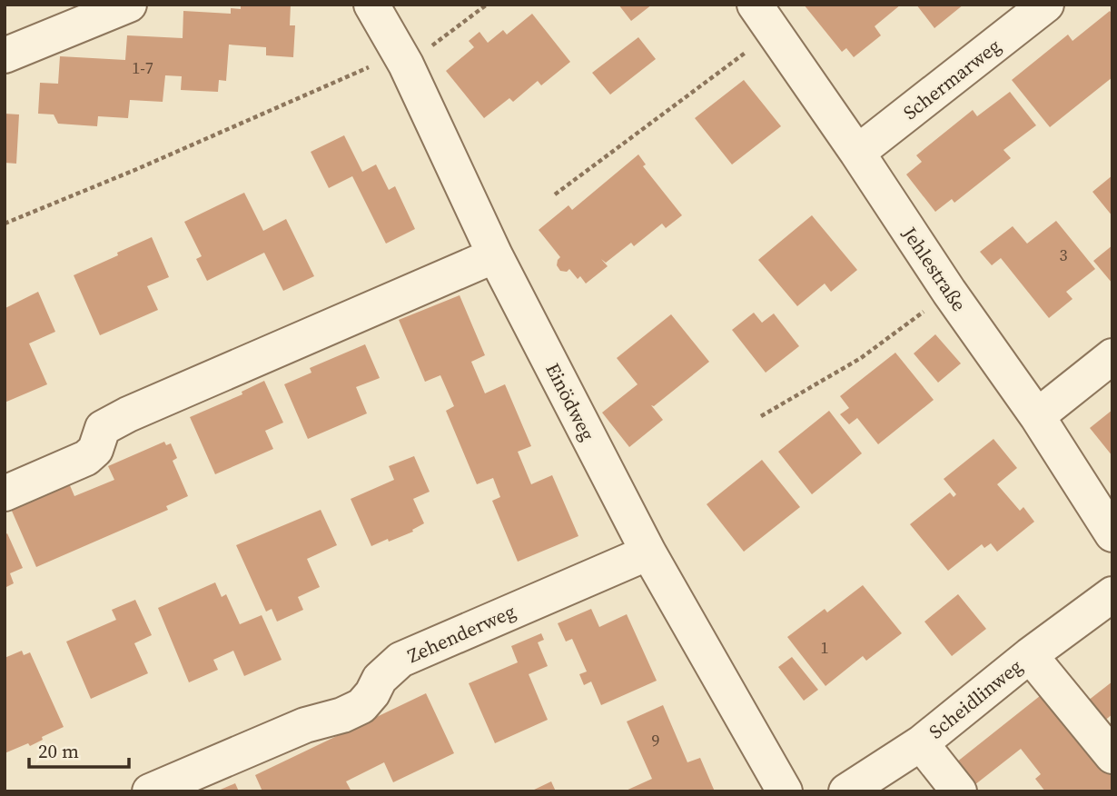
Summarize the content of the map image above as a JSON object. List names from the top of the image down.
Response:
{
  "streets": {
    "street": [
      "Schermarweg",
      "Jehlestraße",
      "Einödweg",
      "Zehenderweg",
      "Scheidlinweg"
    ]
  },
  "crossings": [
    ["Schermarweg", "Jehlestraße"],
    ["Einödweg", "Zehenderweg"]
  ],
  "house_numbers": [
    "1-7",
    "3",
    "1",
    "9"
  ],
  "scale_bar": "20 m"
}
